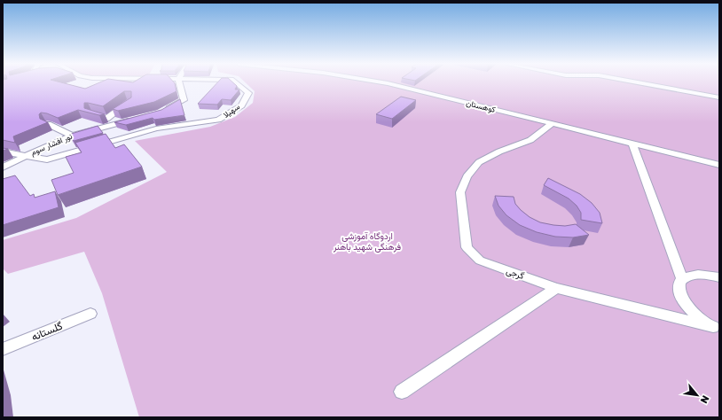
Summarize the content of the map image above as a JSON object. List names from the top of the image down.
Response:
{
  "streets": {
    "street": [
      "کوهستان",
      "سهیلا",
      "نور افشار سوم",
      "گرجی",
      "گلستانه"
    ]
  },
  "crossings": [
    ["کوهستان", "گرجی"],
    ["سهیلا", "نور افشار سوم"]
  ],
  "parks": ["اردوگاه آموزشی فرهنگی شهید باهنر"],
  "north": "bottom right"
}
